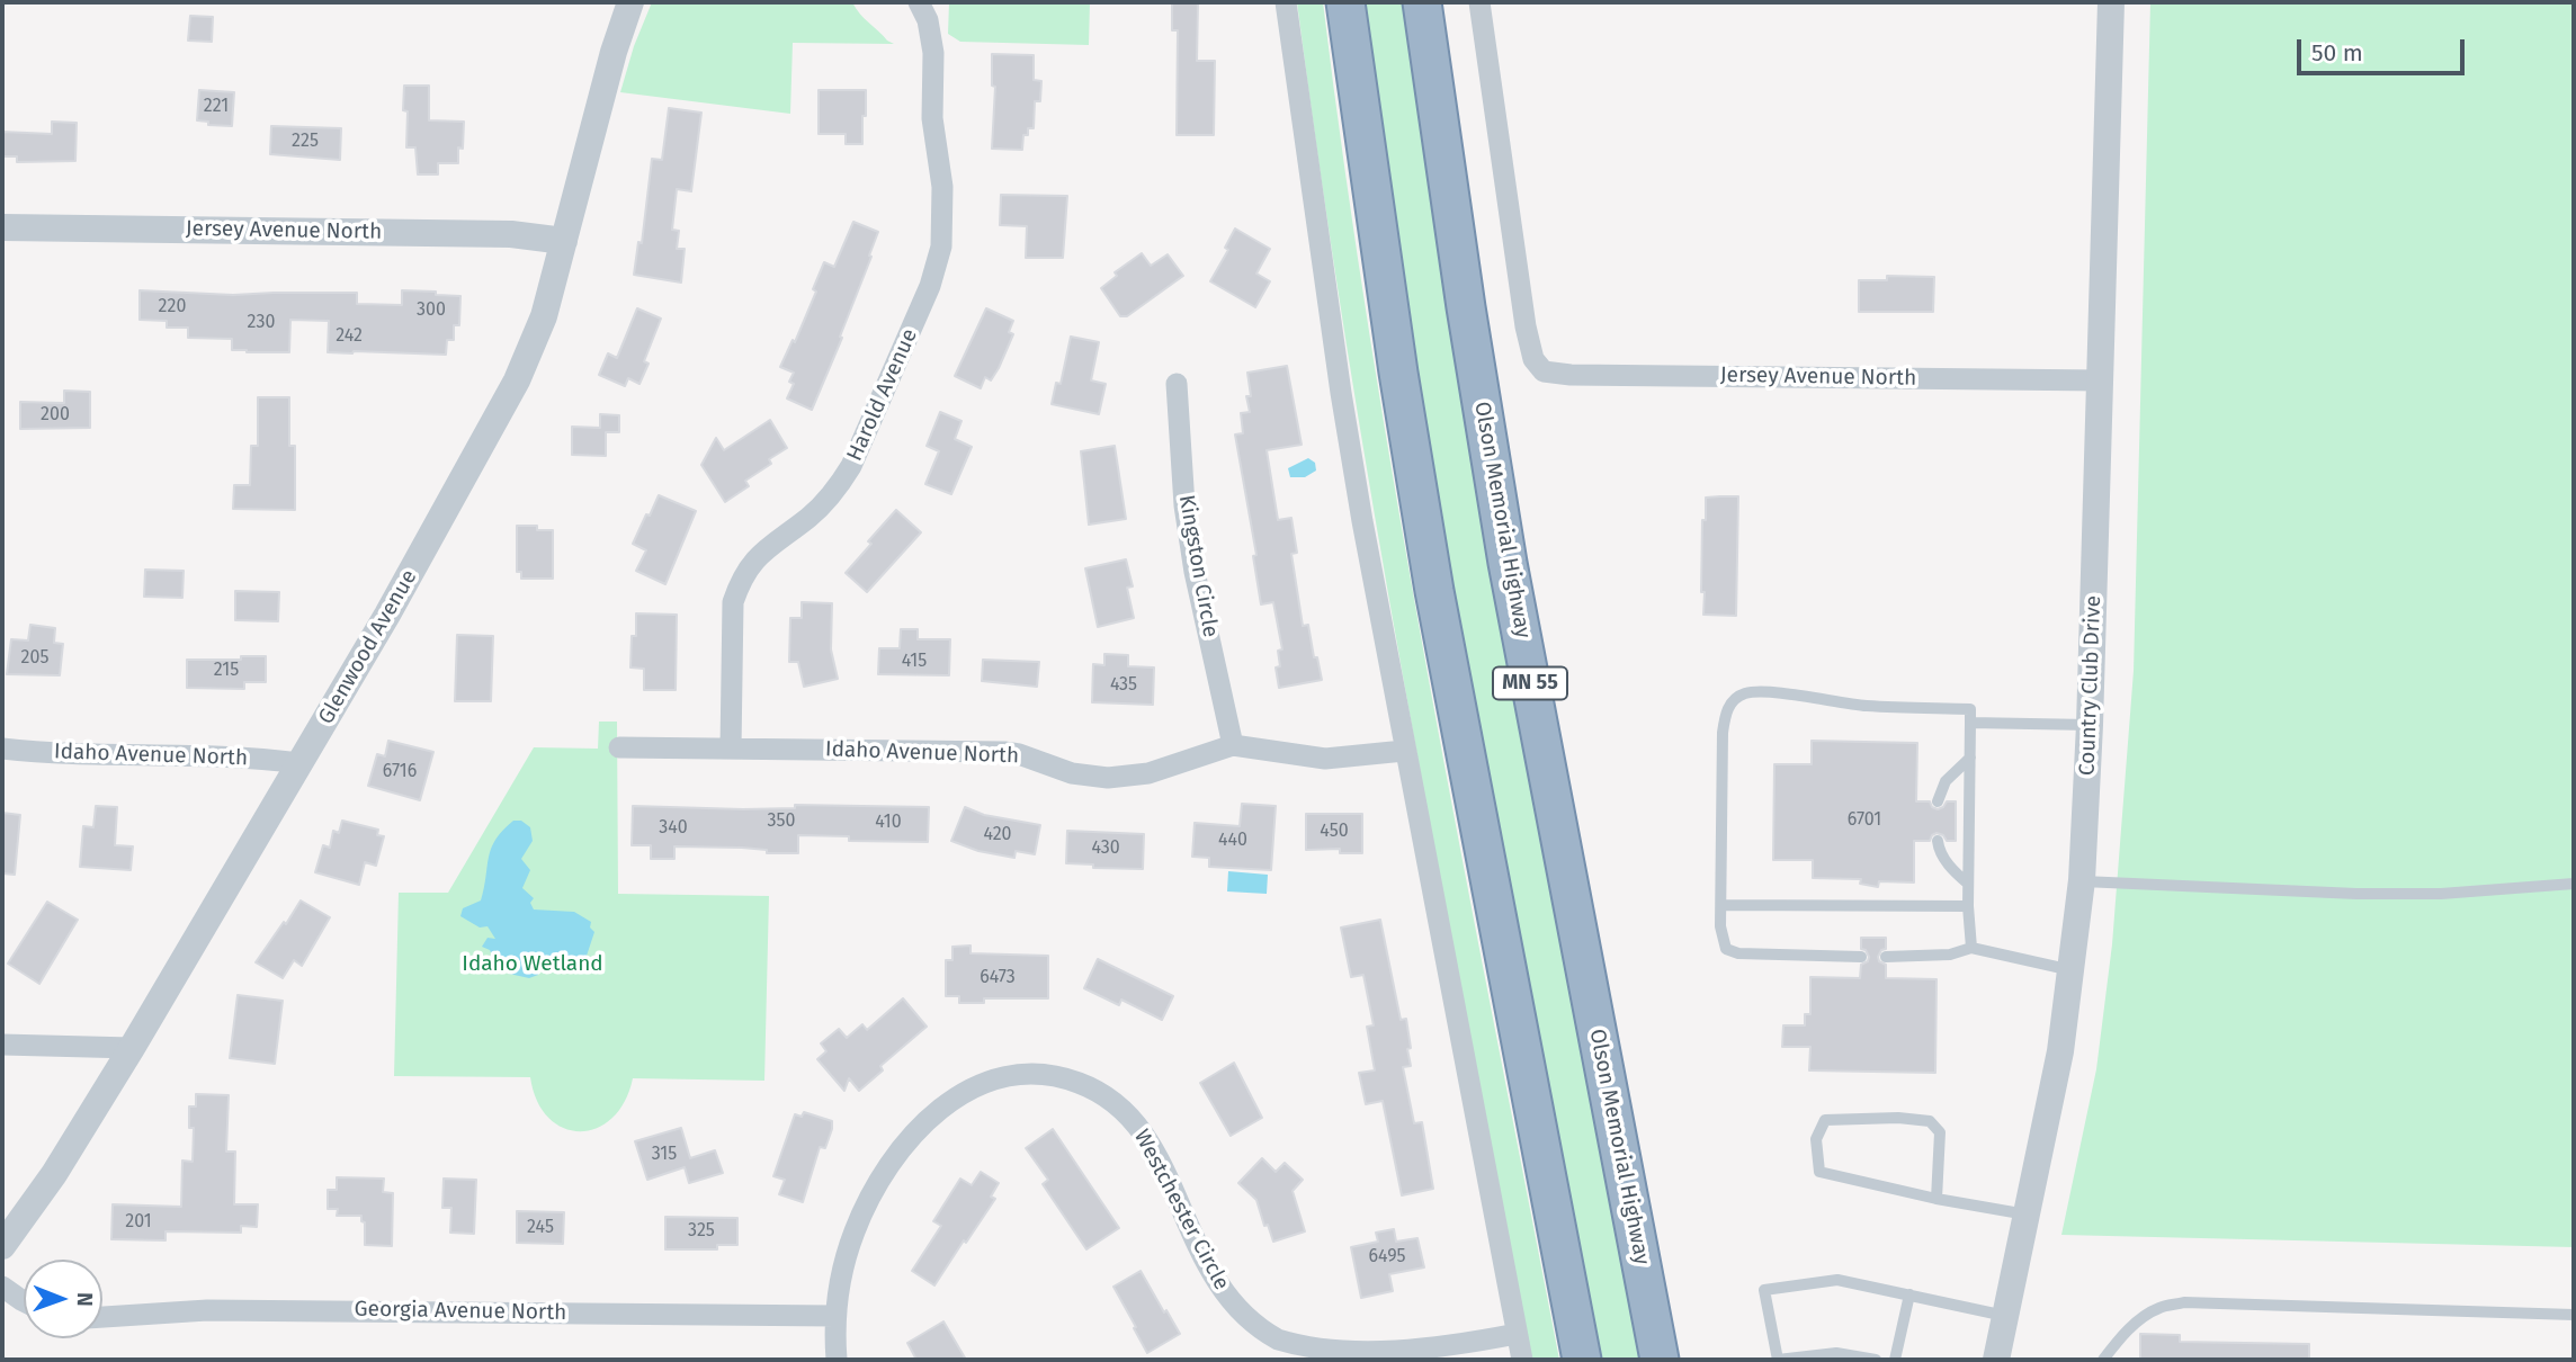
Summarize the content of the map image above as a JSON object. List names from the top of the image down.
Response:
{
  "streets": {
    "highway": ["Olson Memorial Highway", "MN 55"],
    "street": [
      "Jersey Avenue North",
      "Harold Avenue",
      "Kingston Circle",
      "Glenwood Avenue",
      "Country Club Drive",
      "Idaho Avenue North",
      "Westchester Circle",
      "Georgia Avenue North"
    ]
  },
  "crossings": [
    ["Jersey Avenue North", "Glenwood Avenue"],
    ["Jersey Avenue North", "Country Club Drive"],
    ["Harold Avenue", "Idaho Avenue North"],
    ["Kingston Circle", "Idaho Avenue North"],
    ["Glenwood Avenue", "Idaho Avenue North"],
    ["Westchester Circle", "Georgia Avenue North"]
  ],
  "parks": ["Idaho Wetland"],
  "house_numbers": [
    "221",
    "225",
    "220",
    "300",
    "230",
    "242",
    "200",
    "205",
    "415",
    "215",
    "435",
    "6716",
    "6701",
    "350",
    "410",
    "340",
    "450",
    "420",
    "440",
    "430",
    "6473",
    "315",
    "201",
    "245",
    "325",
    "6495"
  ],
  "scale_bar": "50 m",
  "north": "right"
}
